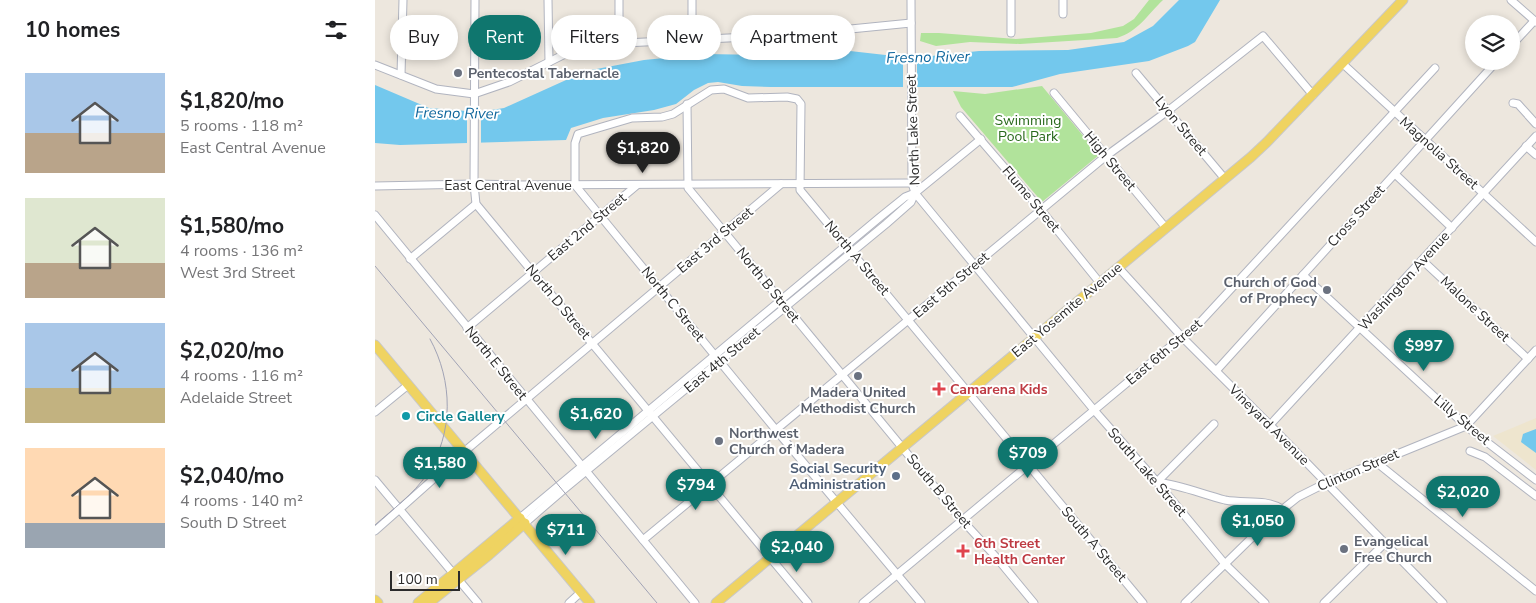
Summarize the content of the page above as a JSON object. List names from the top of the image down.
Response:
{
  "streets": {
    "main road": ["East Yosemite Avenue"],
    "street": [
      "Lyon Street",
      "North Lake Street",
      "Magnolia Street",
      "High Street",
      "East Central Avenue",
      "Flume Street",
      "Cross Street",
      "East 2nd Street",
      "East 3rd Street",
      "North A Street",
      "Washington Avenue",
      "North B Street",
      "East 5th Street",
      "North D Street",
      "North C Street",
      "Malone Street",
      "East 6th Street",
      "East 4th Street",
      "North E Street",
      "Lilly Street",
      "Vineyard Avenue",
      "Clinton Street",
      "South Lake Street",
      "South B Street",
      "South A Street"
    ]
  },
  "crossings": [
    ["Lyon Street", "East 5th Street"],
    ["Lyon Street", "East Yosemite Avenue"],
    ["North Lake Street", "East Central Avenue"],
    ["North Lake Street", "East 5th Street"],
    ["North Lake Street", "East Yosemite Avenue"],
    ["North Lake Street", "East 4th Street"],
    ["North Lake Street", "South Lake Street"],
    ["Magnolia Street", "Cross Street"],
    ["Magnolia Street", "Washington Avenue"],
    ["Magnolia Street", "East Yosemite Avenue"],
    ["Magnolia Street", "East 6th Street"],
    ["High Street", "East 5th Street"],
    ["High Street", "East Yosemite Avenue"],
    ["East Central Avenue", "East 2nd Street"],
    ["East Central Avenue", "East 3rd Street"],
    ["East Central Avenue", "North A Street"],
    ["East Central Avenue", "North B Street"],
    ["East Central Avenue", "North C Street"],
    ["Flume Street", "East 5th Street"],
    ["Flume Street", "East Yosemite Avenue"],
    ["Flume Street", "East 4th Street"],
    ["Cross Street", "Lilly Street"],
    ["Cross Street", "Vineyard Avenue"],
    ["East 2nd Street", "North D Street"],
    ["East 2nd Street", "North C Street"],
    ["East 2nd Street", "North E Street"],
    ["East 3rd Street", "North B Street"],
    ["East 3rd Street", "North D Street"],
    ["East 3rd Street", "North C Street"],
    ["East 3rd Street", "North E Street"],
    ["North A Street", "East 5th Street"],
    ["North A Street", "East Yosemite Avenue"],
    ["North A Street", "East 4th Street"],
    ["North A Street", "South A Street"],
    ["Washington Avenue", "Malone Street"],
    ["Washington Avenue", "Lilly Street"],
    ["Washington Avenue", "Vineyard Avenue"],
    ["North B Street", "East 5th Street"],
    ["North B Street", "East Yosemite Avenue"],
    ["North B Street", "East 4th Street"],
    ["North B Street", "South B Street"],
    ["East 5th Street", "North D Street"],
    ["East 5th Street", "North C Street"],
    ["East 5th Street", "East Yosemite Avenue"],
    ["East 5th Street", "North E Street"],
    ["North D Street", "East Yosemite Avenue"],
    ["North D Street", "East 4th Street"],
    ["North C Street", "East Yosemite Avenue"],
    ["North C Street", "East 6th Street"],
    ["North C Street", "East 4th Street"],
    ["Malone Street", "Clinton Street"],
    ["East Yosemite Avenue", "Vineyard Avenue"],
    ["East Yosemite Avenue", "South Lake Street"],
    ["East Yosemite Avenue", "South B Street"],
    ["East Yosemite Avenue", "South A Street"],
    ["East 6th Street", "Vineyard Avenue"],
    ["East 6th Street", "South Lake Street"],
    ["East 6th Street", "South B Street"],
    ["East 6th Street", "South A Street"],
    ["East 4th Street", "North E Street"],
    ["Lilly Street", "Clinton Street"],
    ["Vineyard Avenue", "Clinton Street"],
    ["Clinton Street", "South Lake Street"]
  ],
  "water": ["Fresno River"],
  "parks": ["Swimming Pool Park"],
  "places": {
    "other": [
      "Pentecostal Tabernacle",
      "Church of God of Prophecy",
      "Madera United Methodist Church",
      "Circle Gallery",
      "Northwest Church of Madera",
      "Social Security Administration",
      "Evangelical Free Church"
    ],
    "health": ["Camarena Kids", "6th Street Health Center"]
  },
  "scale_bar": "100 m",
  "page": {
    "heading": "10 homes",
    "chip": [
      "Buy",
      "Rent",
      "Filters",
      "New",
      "Apartment"
    ],
    "list": [
      {
        "name": "$1,820/mo",
        "note": "5 rooms · 118 m² · East Central Avenue"
      },
      {
        "name": "$1,580/mo",
        "note": "4 rooms · 136 m² · West 3rd Street"
      },
      {
        "name": "$2,020/mo",
        "note": "4 rooms · 116 m² · Adelaide Street"
      },
      {
        "name": "$2,040/mo",
        "note": "4 rooms · 140 m² · South D Street"
      }
    ],
    "price": [
      "$1,820",
      "$997",
      "$1,620",
      "$709",
      "$1,580",
      "$794",
      "$2,020",
      "$1,050",
      "$711",
      "$2,040"
    ],
    "scale": "100 m"
  }
}
